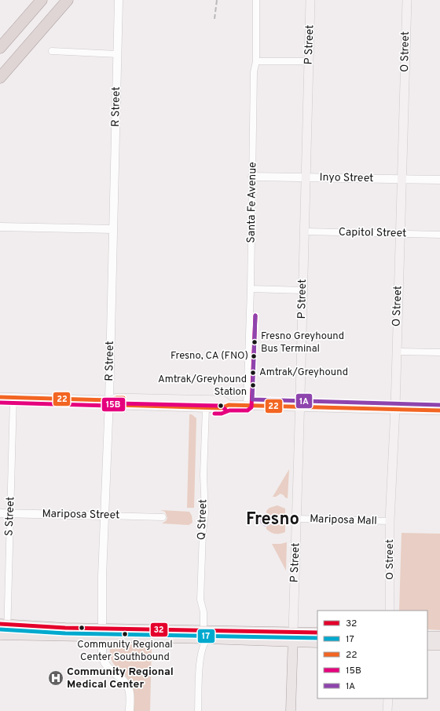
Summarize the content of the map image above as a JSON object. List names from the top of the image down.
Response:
{
  "streets": {
    "main road": ["P Street", "O Street"],
    "street": [
      "R Street",
      "Inyo Street",
      "Santa Fe Avenue",
      "Capitol Street",
      "Mariposa Street",
      "S Street",
      "Q Street",
      "Mariposa Mall"
    ]
  },
  "crossings": [
    ["P Street", "Inyo Street"],
    ["P Street", "Capitol Street"],
    ["P Street", "Mariposa Mall"],
    ["O Street", "Inyo Street"],
    ["O Street", "Capitol Street"],
    ["O Street", "Mariposa Mall"],
    ["R Street", "Mariposa Street"],
    ["Inyo Street", "Santa Fe Avenue"],
    ["Mariposa Street", "S Street"]
  ],
  "districts": ["Fresno"],
  "places": {
    "other": [
      "Fresno Greyhound Bus Terminal",
      "Fresno, CA (FNO)",
      "Amtrak/Greyhound",
      "Amtrak/Greyhound Station",
      "Community Regional Center Southbound"
    ],
    "hospital": ["Community Regional Medical Center"]
  },
  "lines": [
    "transit line 15B",
    "transit line 1A",
    "transit line 22",
    "transit line 32",
    "transit line 17"
  ],
  "legend": [
    "32",
    "17",
    "22",
    "15B",
    "1A"
  ]
}
